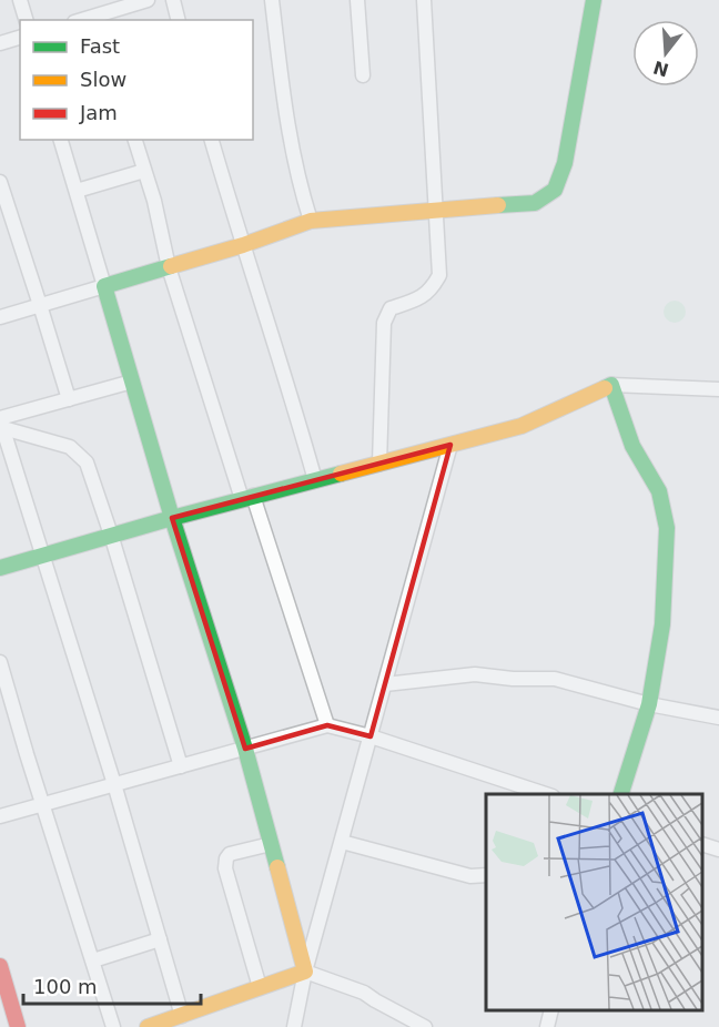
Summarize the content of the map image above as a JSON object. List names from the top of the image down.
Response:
{
  "legend": ["Fast", "Slow", "Jam"],
  "scale_bar": "100 m",
  "north": "bottom"
}
